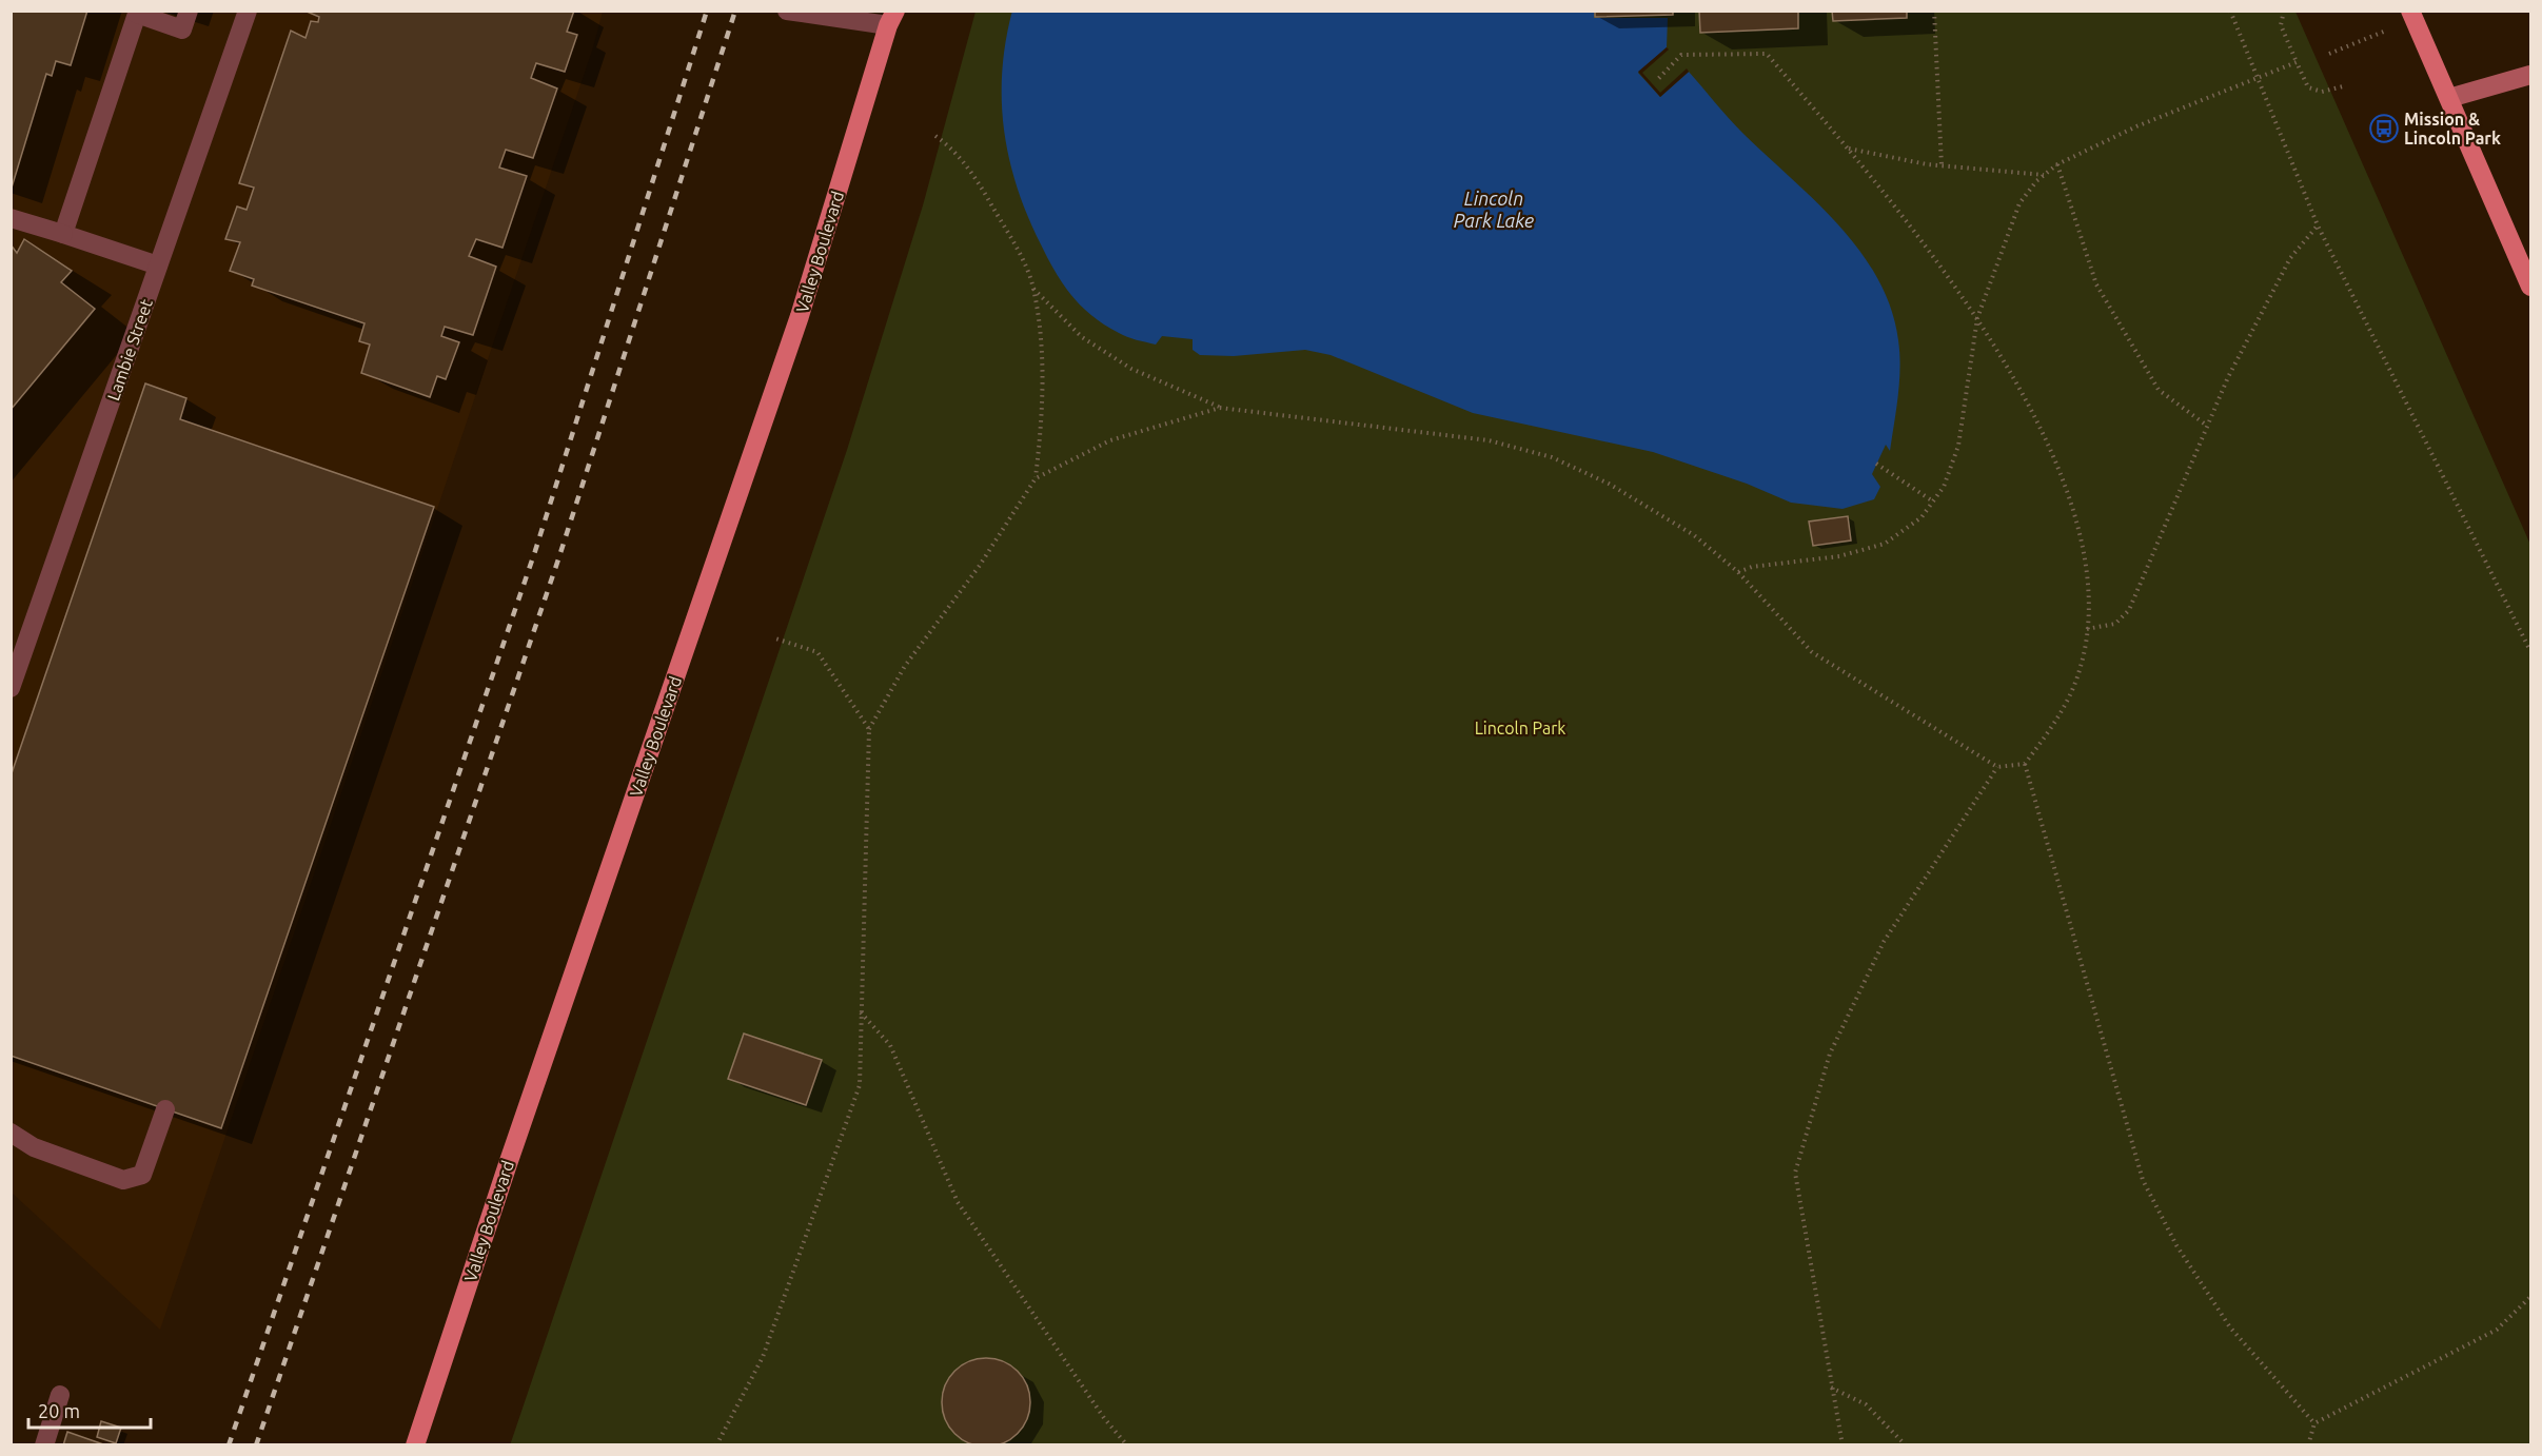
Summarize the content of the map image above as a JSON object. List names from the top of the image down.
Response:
{
  "streets": {
    "main road": ["Valley Boulevard"],
    "street": ["Lambie Street"]
  },
  "water": ["Lincoln Park Lake"],
  "parks": ["Lincoln Park"],
  "places": {
    "bus stop": ["Mission & Lincoln Park"]
  },
  "scale_bar": "20 m"
}
